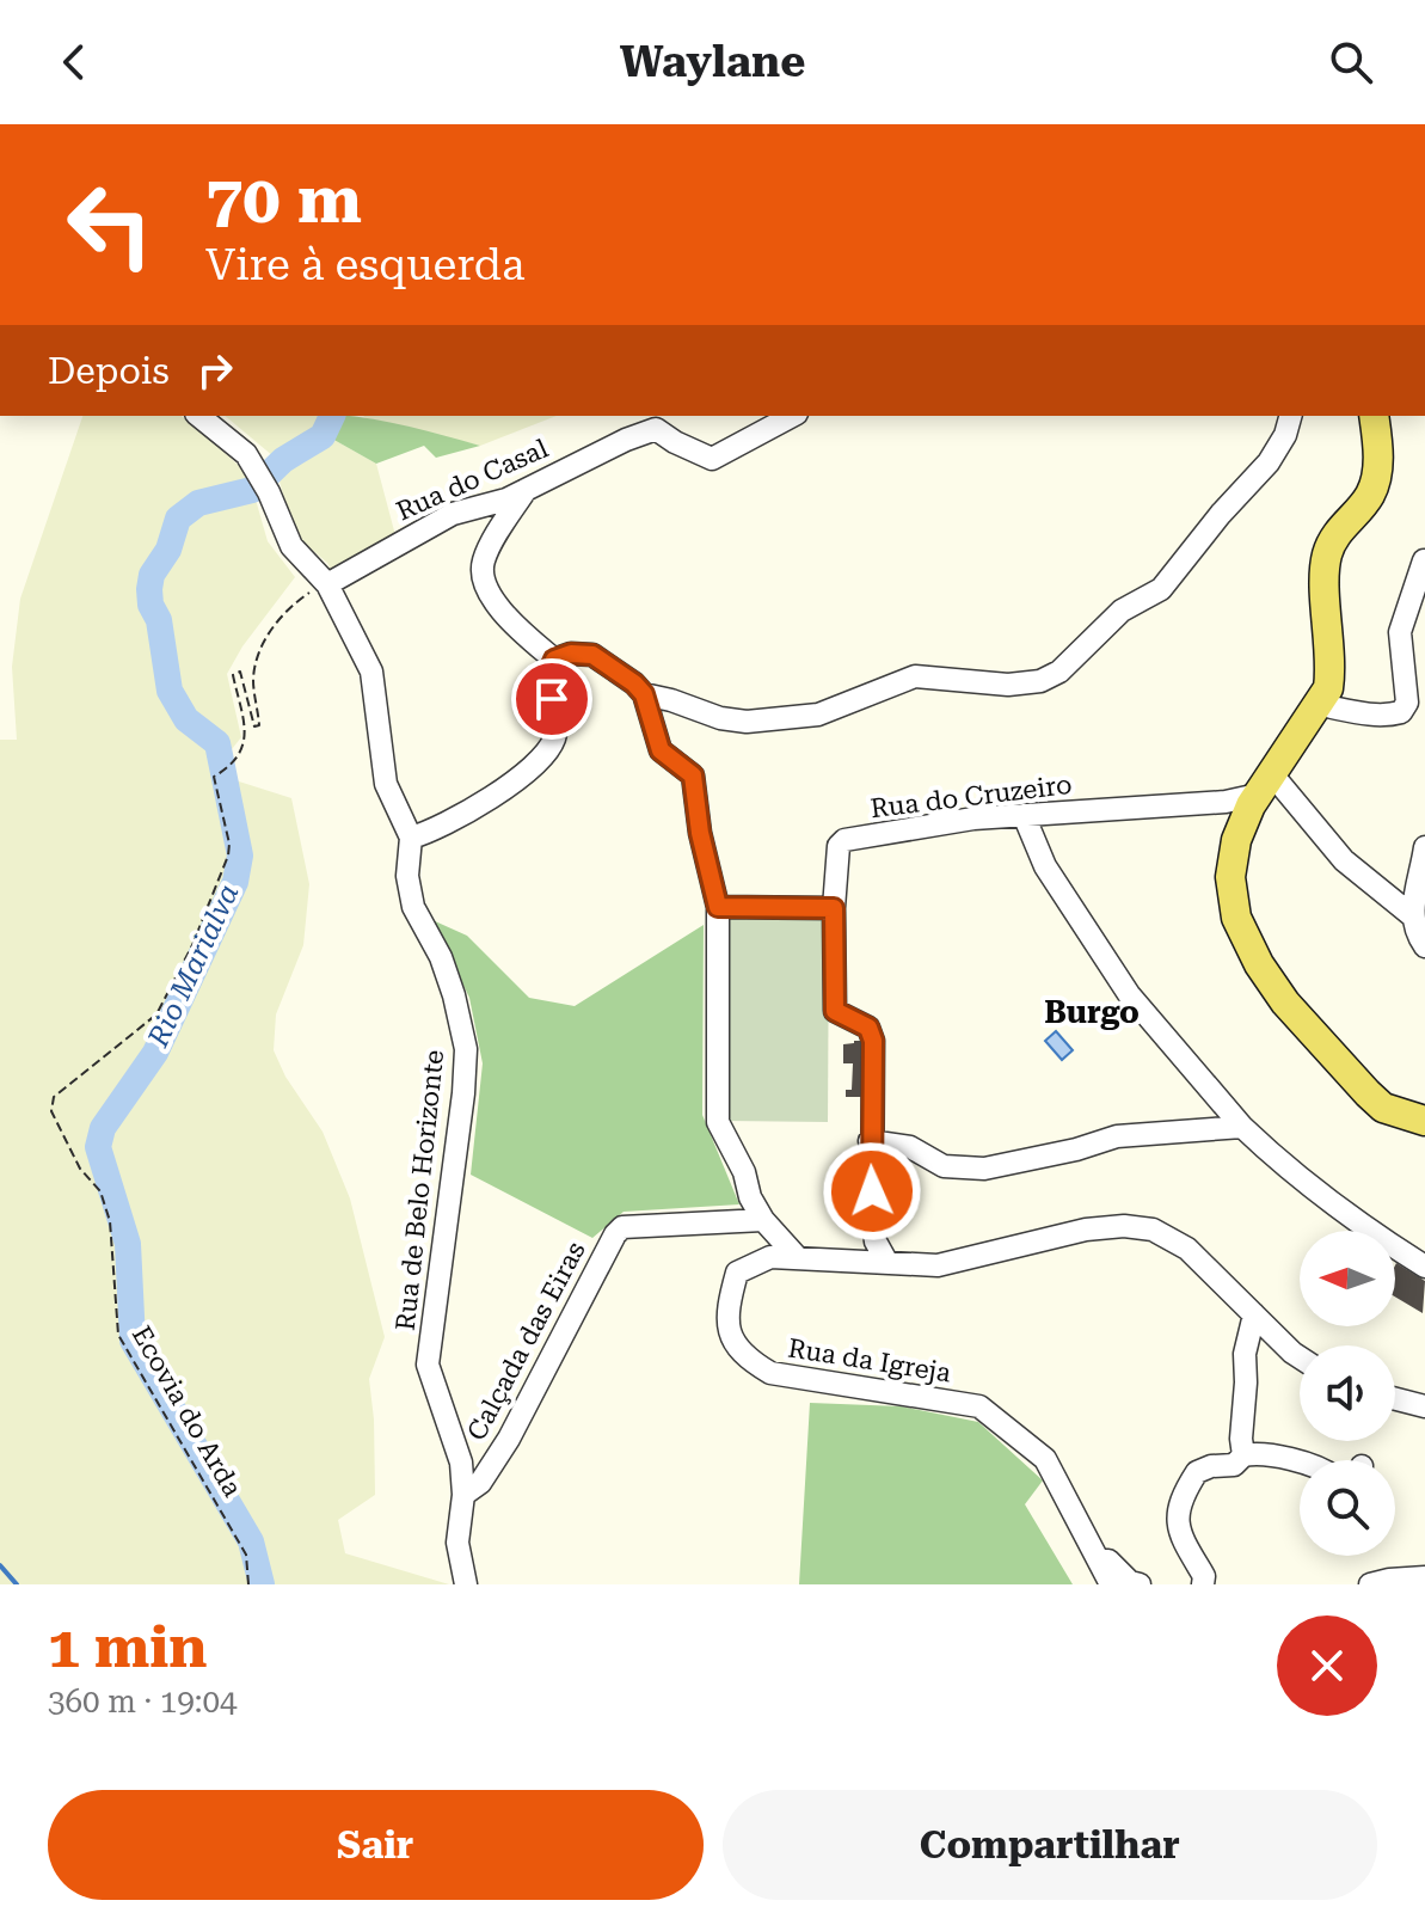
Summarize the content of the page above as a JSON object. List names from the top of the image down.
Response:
{
  "streets": {
    "street": [
      "Rua do Casal",
      "Rua do Cruzeiro",
      "Rua de Belo Horizonte",
      "Calçada das Eiras",
      "Rua da Igreja"
    ],
    "path": ["Ecovia do Arda"]
  },
  "crossings": [
    ["Rua do Casal", "Rua de Belo Horizonte"],
    ["Rua do Casal", "Ecovia do Arda"],
    ["Rua de Belo Horizonte", "Calçada das Eiras"],
    ["Rua de Belo Horizonte", "Ecovia do Arda"]
  ],
  "districts": ["Burgo"],
  "water": ["Rio Marialva"],
  "north": "left",
  "page": {
    "header": "Waylane",
    "turn": ["70 m", "Vire à esquerda"],
    "then": "Depois",
    "heading": ["1 min", "360 m · 19:04"],
    "buttons": ["Sair", "Compartilhar"]
  }
}
